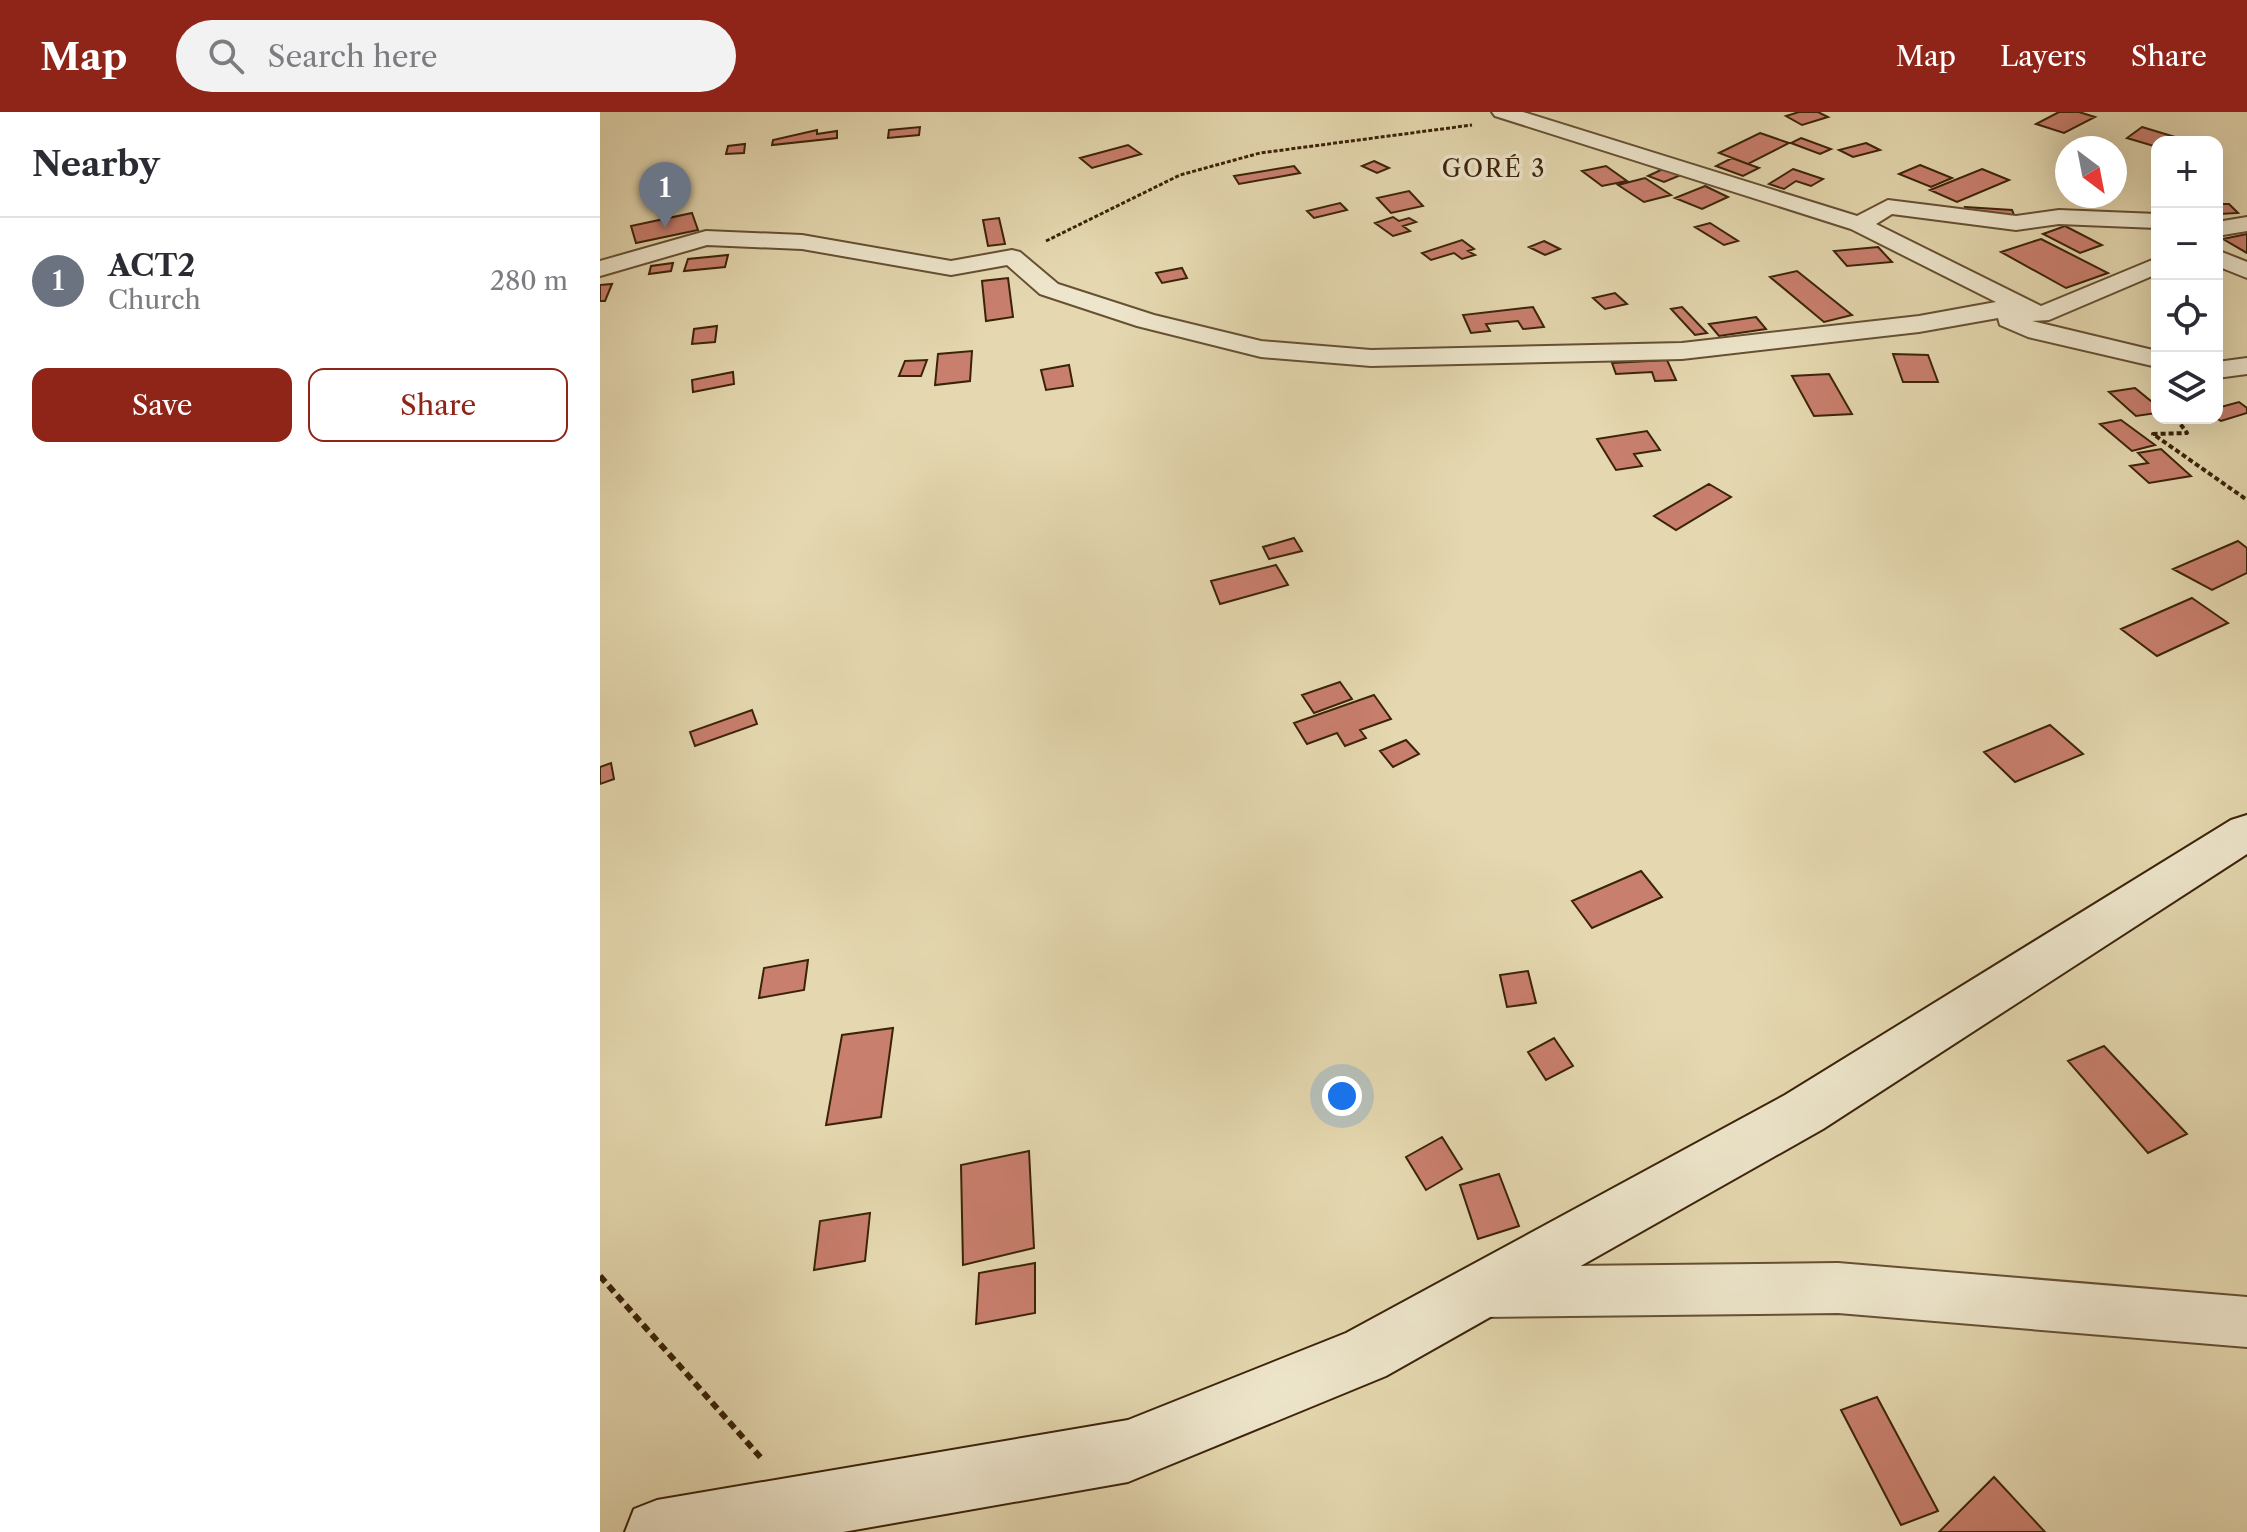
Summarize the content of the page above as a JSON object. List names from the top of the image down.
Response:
{
  "districts": ["GORÉ 3"],
  "north": "bottom right",
  "page": {
    "header": "Map",
    "search": "Search here",
    "nav": ["Map", "Layers", "Share"],
    "heading": "Nearby",
    "map_buttons": ["+", "−"],
    "pins": "1",
    "list": [
      {
        "mark": "1",
        "name": "ACT2",
        "note": "Church",
        "value": "280 m"
      }
    ],
    "buttons": ["Save", "Share"]
  }
}
